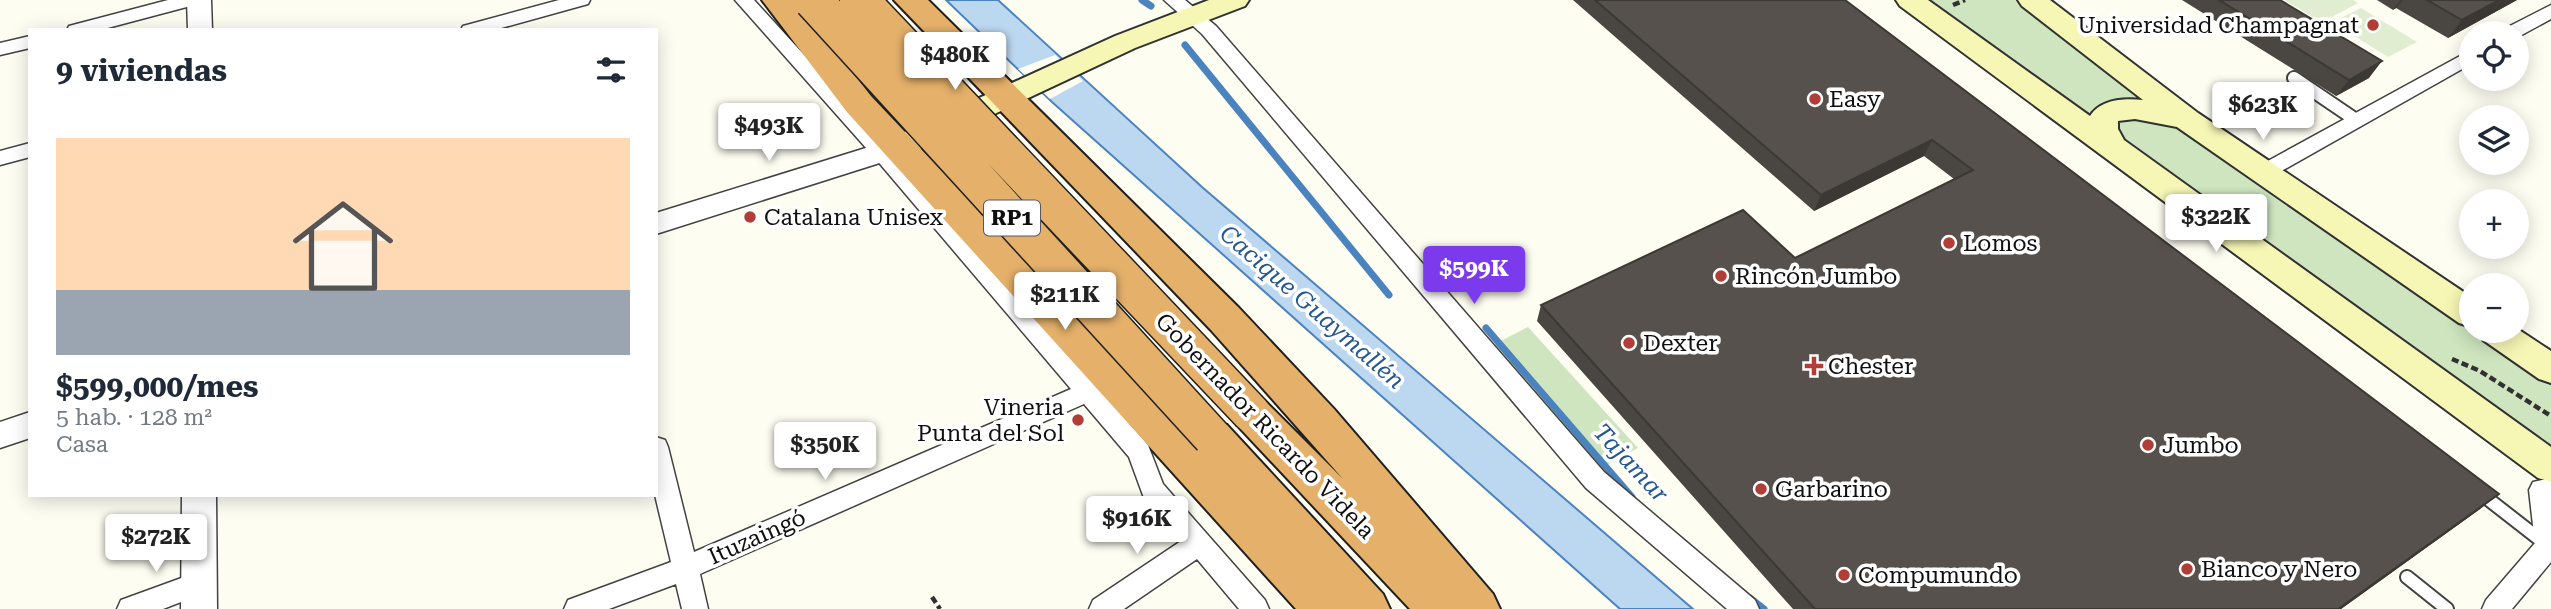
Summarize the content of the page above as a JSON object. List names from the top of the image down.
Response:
{
  "streets": {
    "highway": ["RP1", "Gobernador Ricardo Videla"],
    "street": ["Ituzaingó"]
  },
  "water": ["Cacique Guaymallén", "Tajamar"],
  "places": {
    "other": [
      "Universidad Champagnat",
      "Easy",
      "Catalana Unisex",
      "Lomos",
      "Rincón Jumbo",
      "Dexter",
      "Vineria Punta del Sol",
      "Jumbo",
      "Garbarino",
      "Bianco y Nero",
      "Compumundo"
    ],
    "health": ["Chester"]
  },
  "page": {
    "map_buttons": ["+", "−"],
    "heading": "9 viviendas",
    "price": [
      "$480K",
      "$623K",
      "$493K",
      "$322K",
      "$599K",
      "$211K",
      "$350K",
      "$916K",
      "$272K"
    ],
    "list": [
      {
        "name": "$599,000/mes",
        "note": "5 hab. · 128 m² · Casa"
      }
    ]
  }
}
